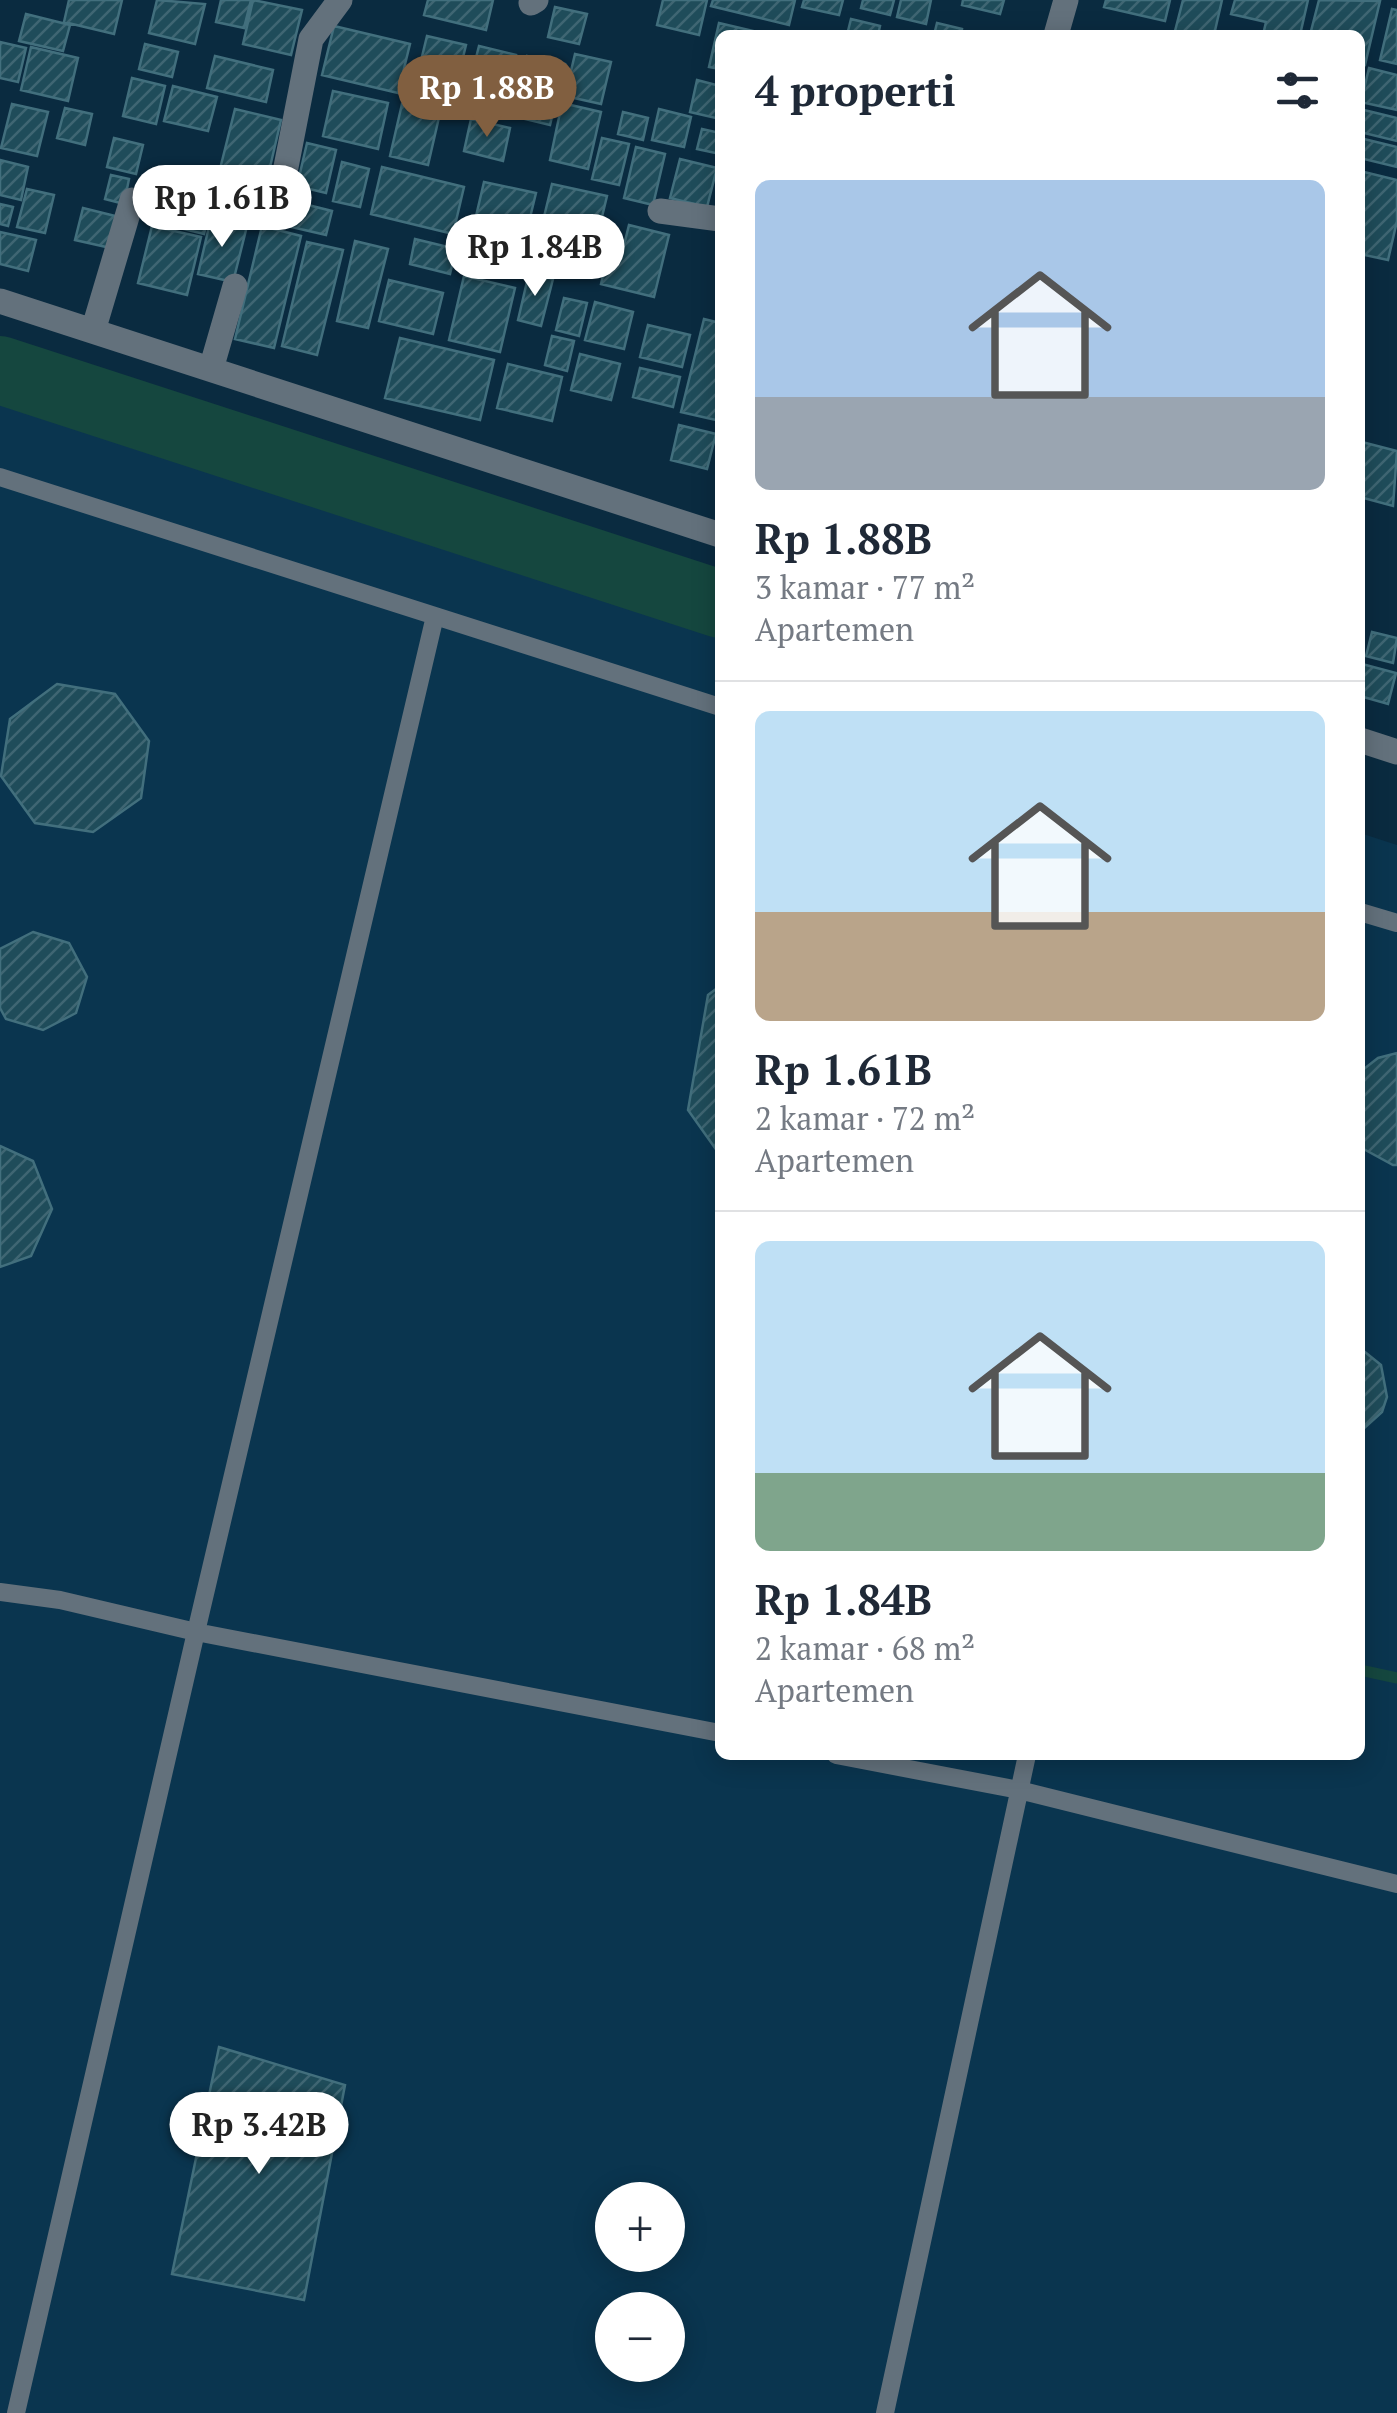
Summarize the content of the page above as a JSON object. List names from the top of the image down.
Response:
{
  "page": {
    "heading": "4 properti",
    "price": [
      "Rp 1.88B",
      "Rp 1.61B",
      "Rp 1.84B",
      "Rp 3.42B"
    ],
    "list": [
      {
        "name": "Rp 1.88B",
        "note": "3 kamar · 77 m² · Apartemen"
      },
      {
        "name": "Rp 1.61B",
        "note": "2 kamar · 72 m² · Apartemen"
      },
      {
        "name": "Rp 1.84B",
        "note": "2 kamar · 68 m² · Apartemen"
      }
    ],
    "map_buttons": ["+", "−"]
  }
}
